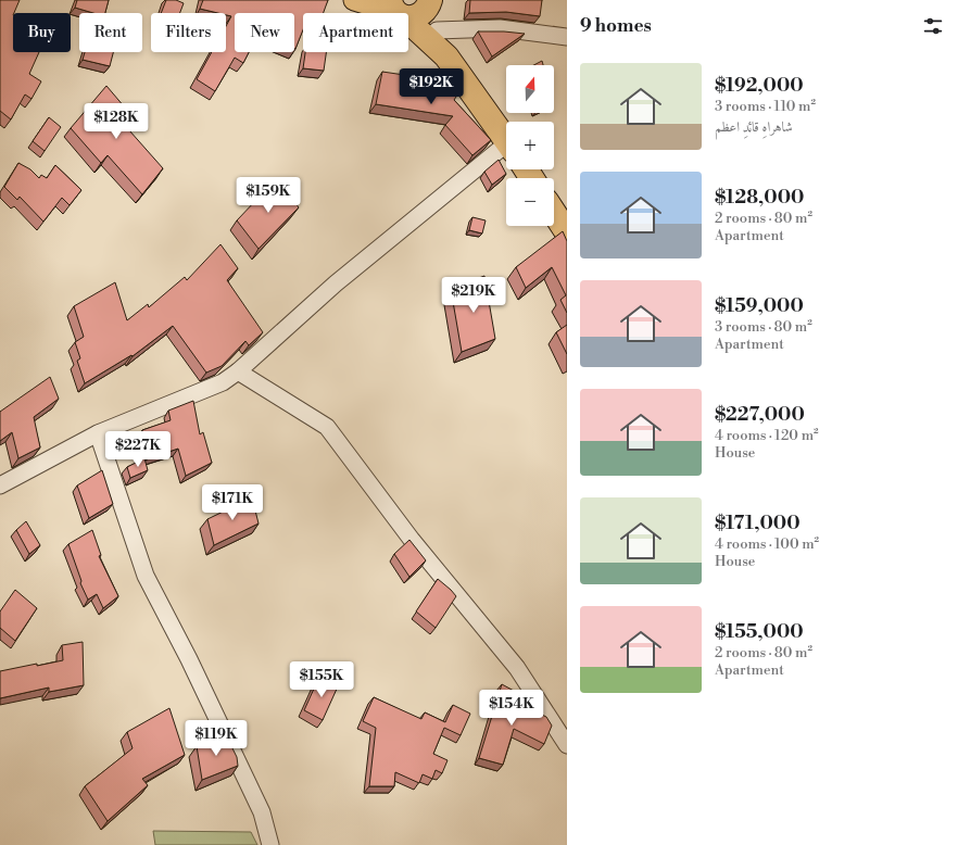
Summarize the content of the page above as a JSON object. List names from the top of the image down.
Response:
{
  "north": "top",
  "page": {
    "heading": "9 homes",
    "chip": [
      "Buy",
      "Rent",
      "Filters",
      "New",
      "Apartment"
    ],
    "list": [
      {
        "name": "$192,000",
        "note": "3 rooms · 110 m² · شاہراہِ قائدِ اعظم"
      },
      {
        "name": "$128,000",
        "note": "2 rooms · 80 m² · Apartment"
      },
      {
        "name": "$159,000",
        "note": "3 rooms · 80 m² · Apartment"
      },
      {
        "name": "$227,000",
        "note": "4 rooms · 120 m² · House"
      },
      {
        "name": "$171,000",
        "note": "4 rooms · 100 m² · House"
      },
      {
        "name": "$155,000",
        "note": "2 rooms · 80 m² · Apartment"
      }
    ],
    "map_buttons": ["+", "−"],
    "price": [
      "$192K",
      "$128K",
      "$159K",
      "$219K",
      "$227K",
      "$171K",
      "$155K",
      "$154K",
      "$119K"
    ]
  }
}
